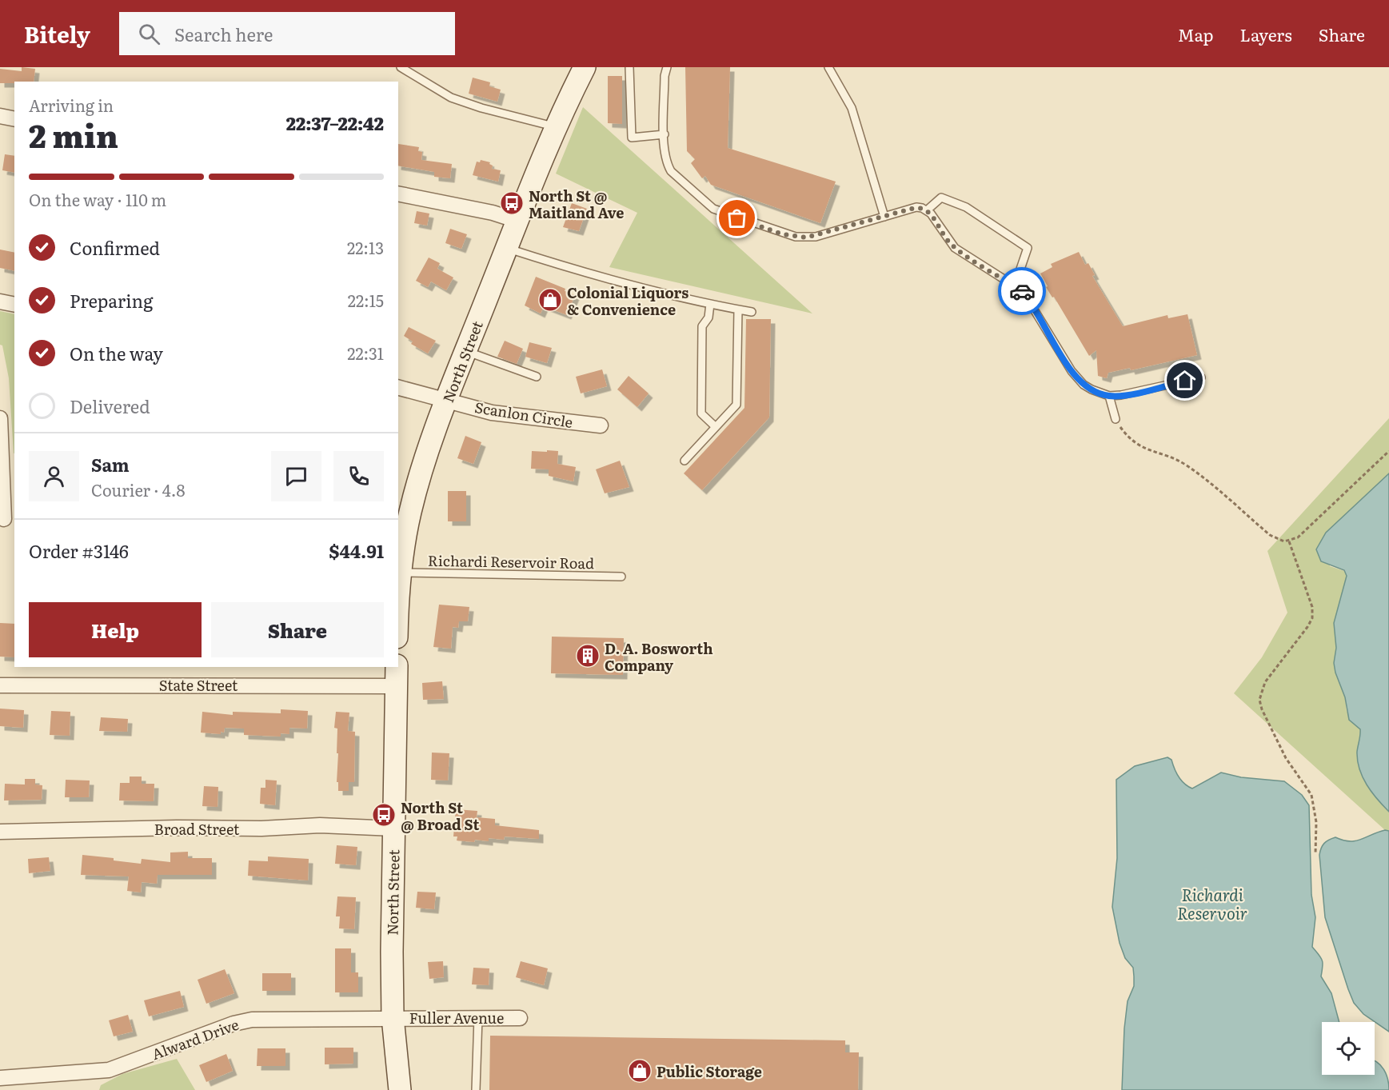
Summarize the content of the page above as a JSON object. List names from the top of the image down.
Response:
{
  "streets": {
    "main road": ["North Street"],
    "street": [
      "Scanlon Circle",
      "State Street",
      "Broad Street",
      "Fuller Avenue",
      "Alward Drive"
    ],
    "lane": ["Richardi Reservoir Road"]
  },
  "crossings": [
    ["North Street", "Scanlon Circle"],
    ["North Street", "Richardi Reservoir Road"],
    ["North Street", "State Street"],
    ["North Street", "Broad Street"],
    ["North Street", "Fuller Avenue"],
    ["North Street", "Alward Drive"],
    ["Fuller Avenue", "Alward Drive"]
  ],
  "water": ["Richardi Reservoir"],
  "places": {
    "bus stop": ["North St @ Maitland Ave", "North St @ Broad St"],
    "shop": ["Colonial Liquors & Convenience", "Public Storage"],
    "building": ["D. A. Bosworth Company"]
  },
  "page": {
    "header": "Bitely",
    "search": "Search here",
    "nav": ["Map", "Layers", "Share"],
    "heading": ["2 min", "Arriving in", "22:37–22:42"],
    "panel": [
      "Sam",
      "Courier · 4.8",
      "Order #3146",
      "$44.91"
    ],
    "bar": "On the way · 110 m",
    "list": [
      ["Confirmed", "22:13"],
      ["Preparing", "22:15"],
      ["On the way", "22:31"],
      "Delivered"
    ],
    "buttons": ["Help", "Share"]
  }
}
